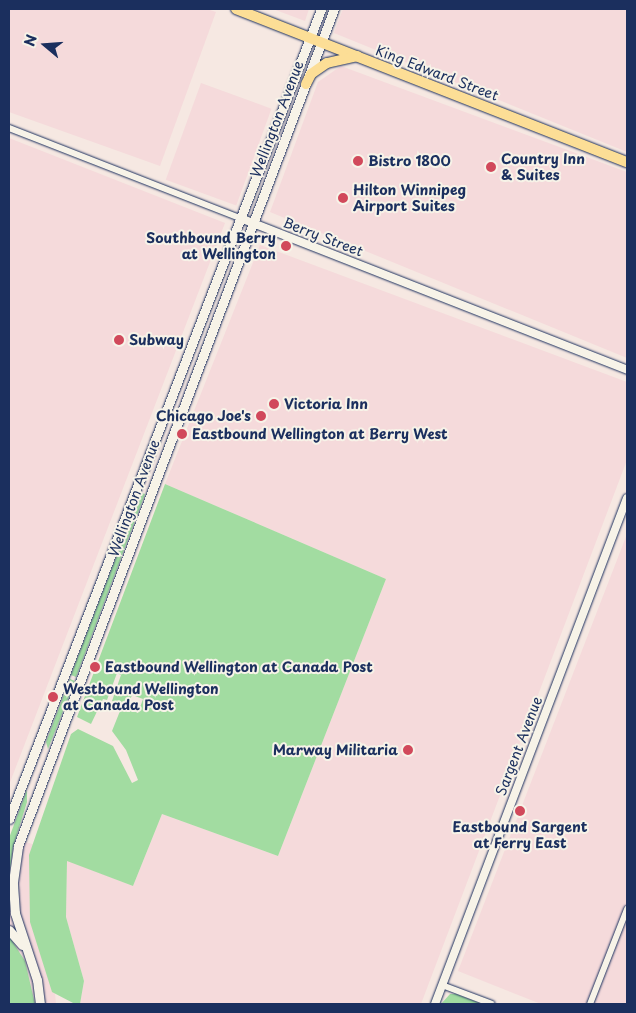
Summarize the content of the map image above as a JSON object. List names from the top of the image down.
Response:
{
  "streets": {
    "main road": ["King Edward Street", "Wellington Avenue"],
    "street": ["Berry Street", "Sargent Avenue"]
  },
  "crossings": [
    ["King Edward Street", "Wellington Avenue"],
    ["Wellington Avenue", "Berry Street"]
  ],
  "places": [
    "Bistro 1800",
    "Country Inn & Suites",
    "Hilton Winnipeg Airport Suites",
    "Southbound Berry at Wellington",
    "Subway",
    "Victoria Inn",
    "Chicago Joe's",
    "Eastbound Wellington at Berry West",
    "Eastbound Wellington at Canada Post",
    "Westbound Wellington at Canada Post",
    "Marway Militaria",
    "Eastbound Sargent at Ferry East"
  ],
  "north": "left"
}
